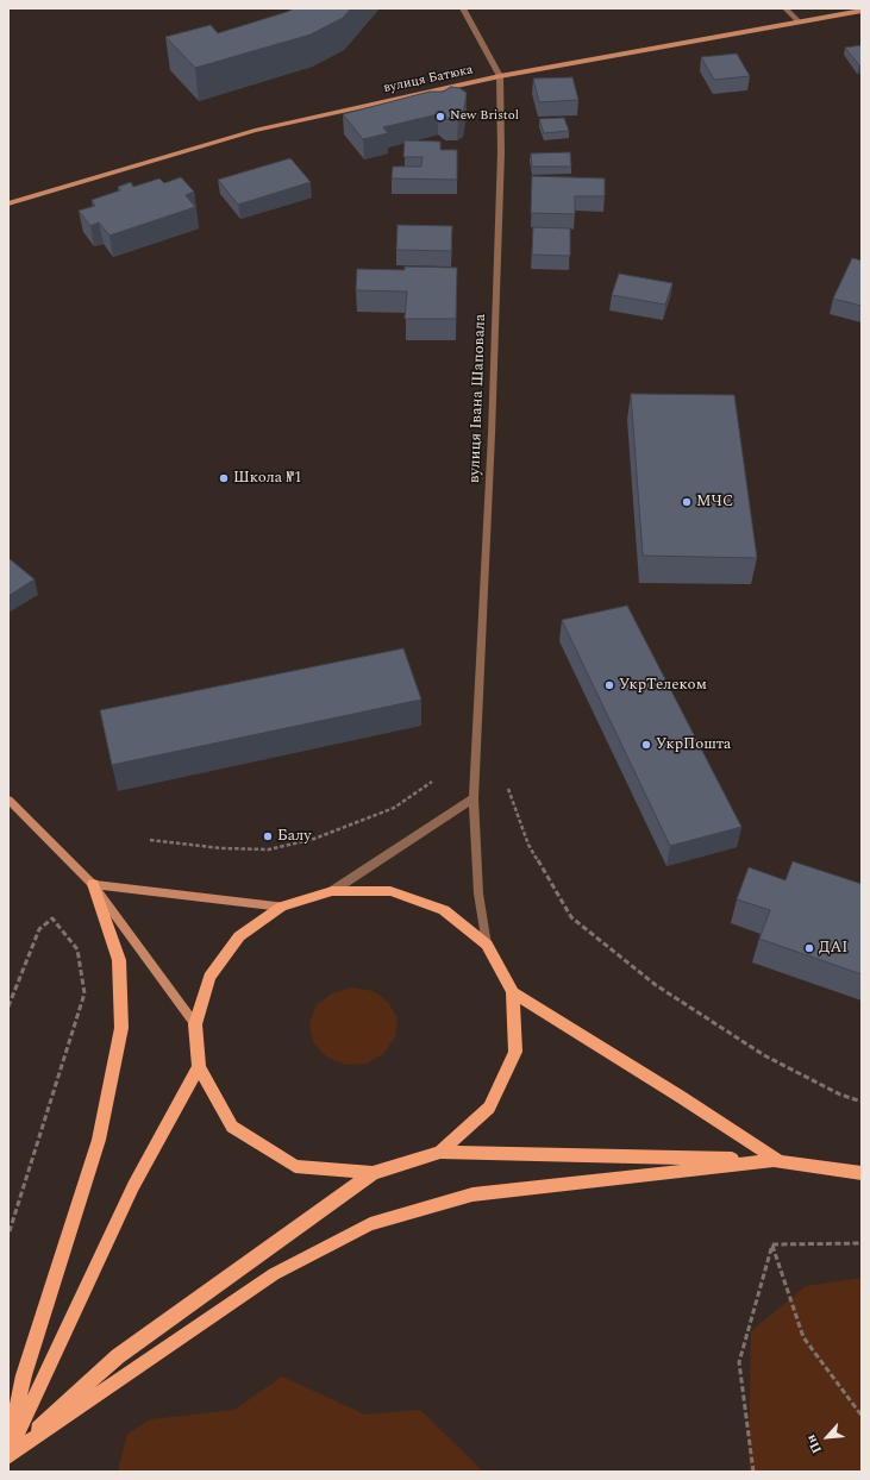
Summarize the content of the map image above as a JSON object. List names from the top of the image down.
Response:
{
  "streets": {
    "street": ["вулиця Батюка", "вулиця Івана Шаповала"]
  },
  "crossings": [
    ["вулиця Батюка", "вулиця Івана Шаповала"]
  ],
  "places": [
    "New Bristol",
    "Школа №1",
    "МЧС",
    "УкрТелеком",
    "УкрПошта",
    "Балу",
    "ДАI"
  ],
  "north": "bottom left"
}
